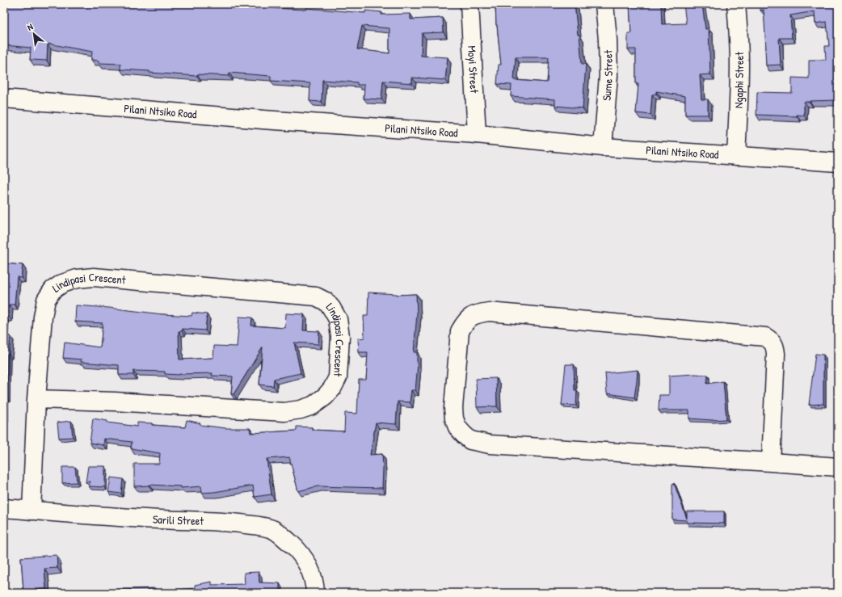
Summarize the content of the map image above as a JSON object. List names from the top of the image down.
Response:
{
  "streets": {
    "street": [
      "Moyi Street",
      "Sume Street",
      "Ngaphi Street",
      "Pilani Ntsiko Road",
      "Lindipasi Crescent",
      "Sarili Street"
    ]
  },
  "crossings": [
    ["Moyi Street", "Pilani Ntsiko Road"],
    ["Sume Street", "Pilani Ntsiko Road"],
    ["Ngaphi Street", "Pilani Ntsiko Road"],
    ["Lindipasi Crescent", "Sarili Street"]
  ],
  "north": "top left"
}
